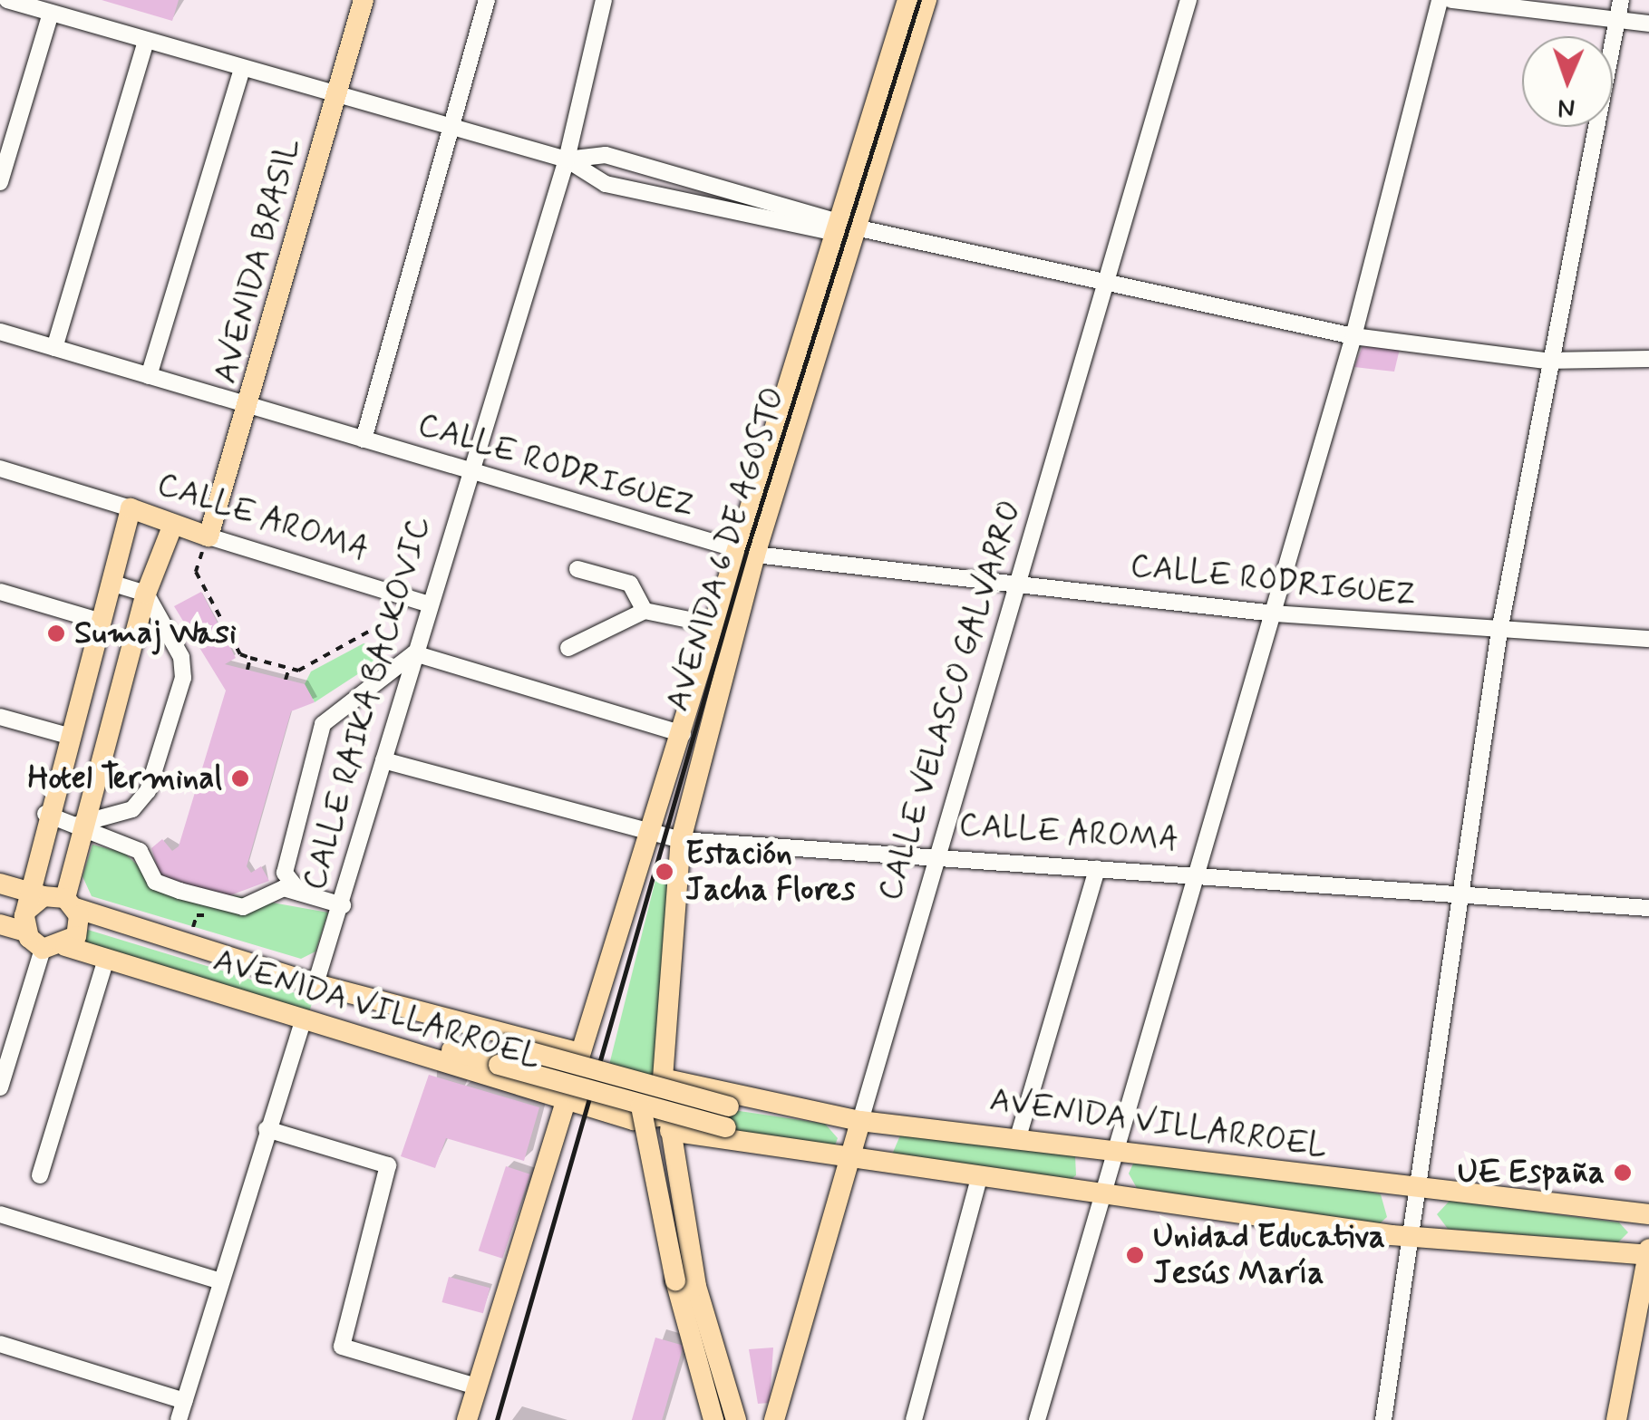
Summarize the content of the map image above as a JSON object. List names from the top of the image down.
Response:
{
  "streets": {
    "main road": [
      "AVENIDA BRASIL",
      "CALLE AROMA",
      "AVENIDA 6 DE AGOSTO",
      "CALLE VELASCO GALVARRO",
      "CALLE RAIKA BACKOVIC",
      "AVENIDA VILLARROEL"
    ],
    "street": ["CALLE RODRIGUEZ"]
  },
  "crossings": [
    ["AVENIDA BRASIL", "CALLE RODRIGUEZ"],
    ["AVENIDA BRASIL", "CALLE AROMA"],
    ["CALLE RODRIGUEZ", "AVENIDA 6 DE AGOSTO"],
    ["CALLE RODRIGUEZ", "CALLE VELASCO GALVARRO"],
    ["CALLE RODRIGUEZ", "CALLE RAIKA BACKOVIC"],
    ["CALLE AROMA", "AVENIDA 6 DE AGOSTO"],
    ["CALLE AROMA", "CALLE VELASCO GALVARRO"],
    ["CALLE AROMA", "CALLE RAIKA BACKOVIC"],
    ["AVENIDA 6 DE AGOSTO", "AVENIDA VILLARROEL"],
    ["CALLE VELASCO GALVARRO", "AVENIDA VILLARROEL"],
    ["CALLE RAIKA BACKOVIC", "AVENIDA VILLARROEL"]
  ],
  "places": [
    "Sumaj Wasi",
    "Hotel Terminal",
    "Estación Jacha Flores",
    "UE España",
    "Unidad Educativa Jesús María"
  ],
  "north": "bottom"
}
